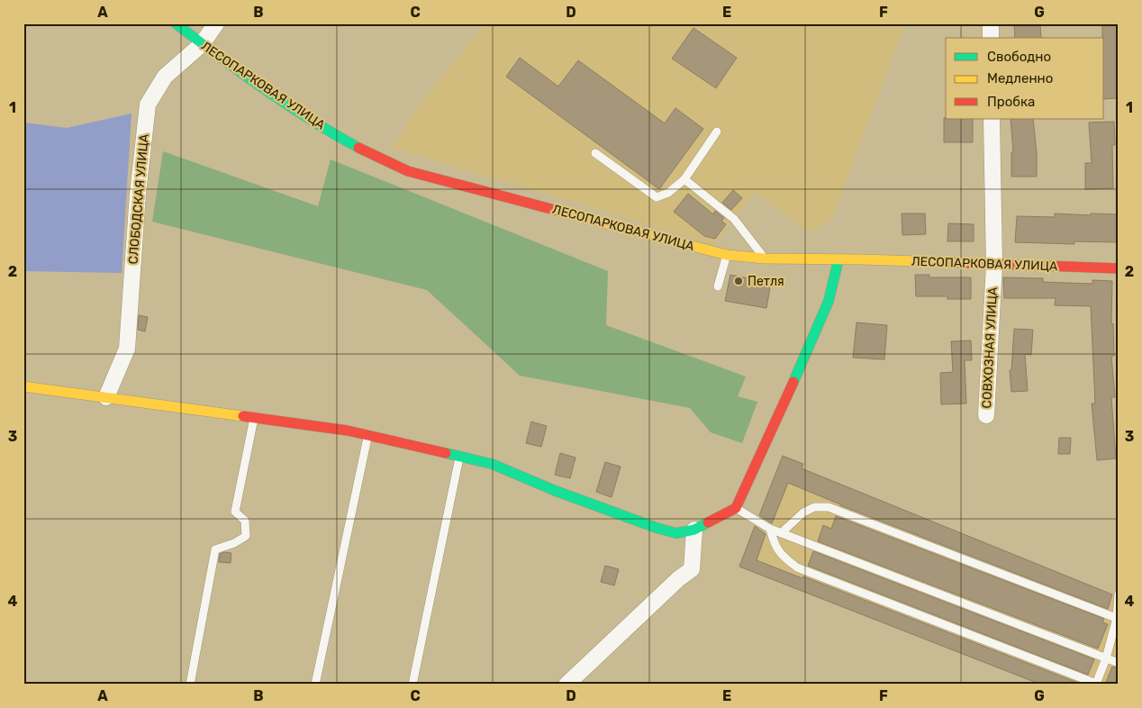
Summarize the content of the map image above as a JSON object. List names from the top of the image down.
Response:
{
  "streets": {
    "street": ["ЛЕСОПАРКОВАЯ УЛИЦА", "СЛОБОДСКАЯ УЛИЦА", "СОВХОЗНАЯ УЛИЦА"]
  },
  "crossings": [
    ["ЛЕСОПАРКОВАЯ УЛИЦА", "СЛОБОДСКАЯ УЛИЦА"],
    ["ЛЕСОПАРКОВАЯ УЛИЦА", "СОВХОЗНАЯ УЛИЦА"]
  ],
  "places": ["Петля"],
  "legend": ["Свободно", "Медленно", "Пробка"],
  "grid": {
    "columns": [
      "A",
      "B",
      "C",
      "D",
      "E",
      "F",
      "G"
    ],
    "rows": [
      "1",
      "2",
      "3",
      "4"
    ]
  }
}
